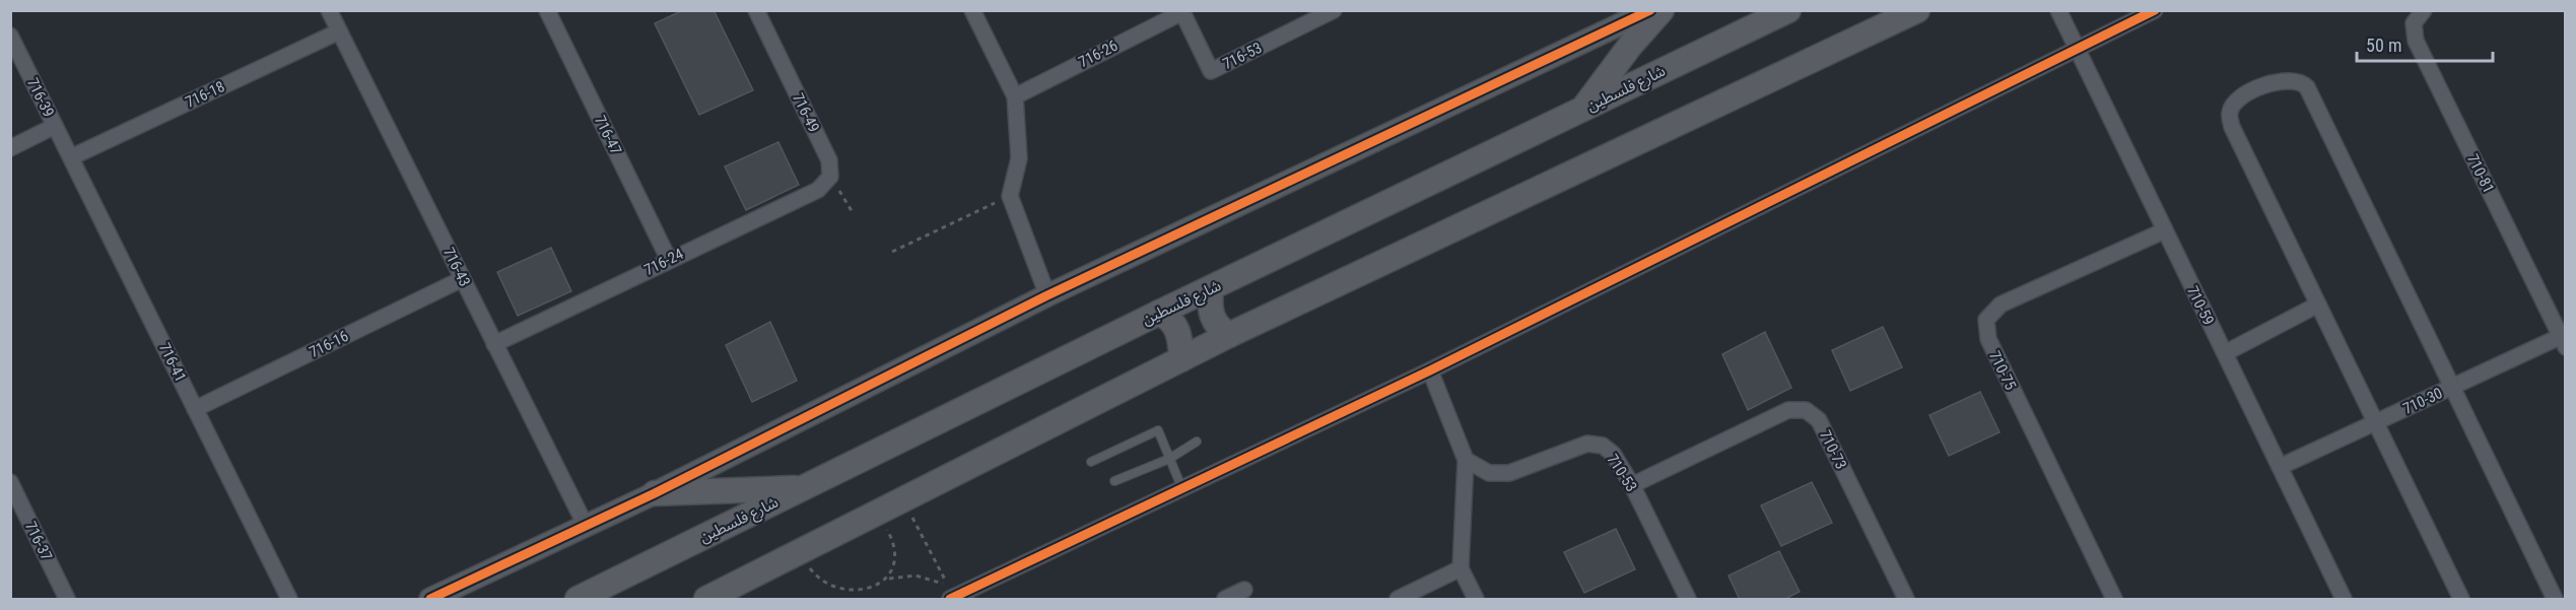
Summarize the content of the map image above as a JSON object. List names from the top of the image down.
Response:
{
  "streets": {
    "main road": ["شارع فلسطين"],
    "street": [
      "716-26",
      "716-53",
      "716-18",
      "716-39",
      "716-49",
      "716-47",
      "710-81",
      "716-24",
      "716-43",
      "710-59",
      "716-16",
      "716-41",
      "710-75",
      "710-30",
      "710-73",
      "710-53",
      "716-37"
    ]
  },
  "crossings": [
    ["716-26", "716-53"],
    ["716-18", "716-43"],
    ["716-18", "716-41"],
    ["716-39", "716-41"],
    ["716-49", "716-24"],
    ["716-47", "716-24"],
    ["710-81", "710-30"],
    ["716-24", "716-43"],
    ["716-43", "716-16"],
    ["710-59", "710-75"],
    ["710-59", "710-30"],
    ["716-16", "716-41"],
    ["710-73", "710-53"]
  ],
  "scale_bar": "50 m"
}
